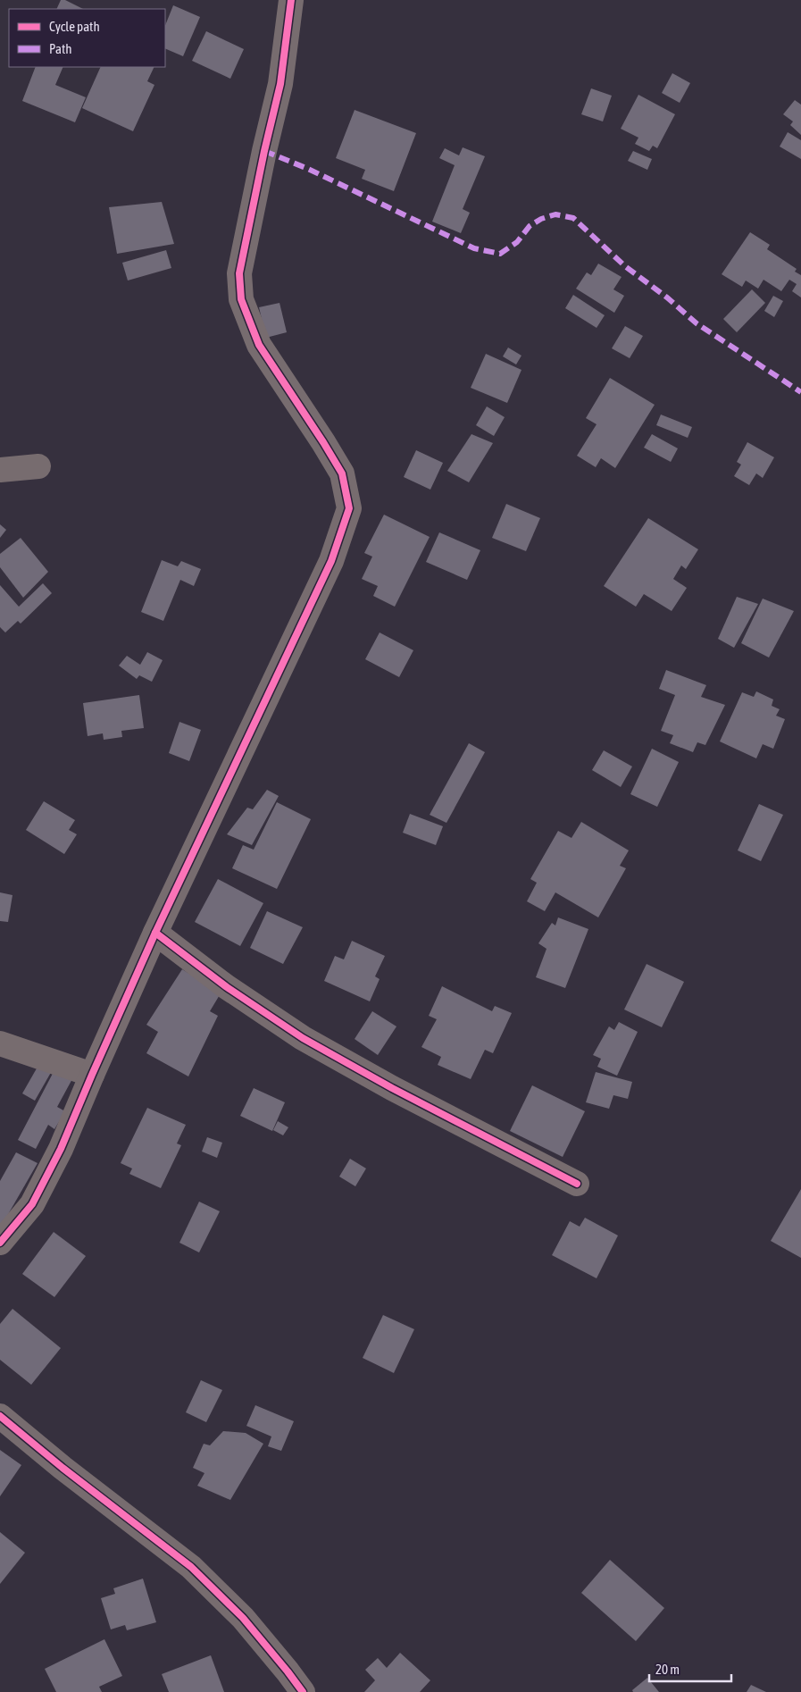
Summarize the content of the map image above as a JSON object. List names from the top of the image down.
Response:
{
  "legend": ["Cycle path", "Path"],
  "scale_bar": "20 m"
}
